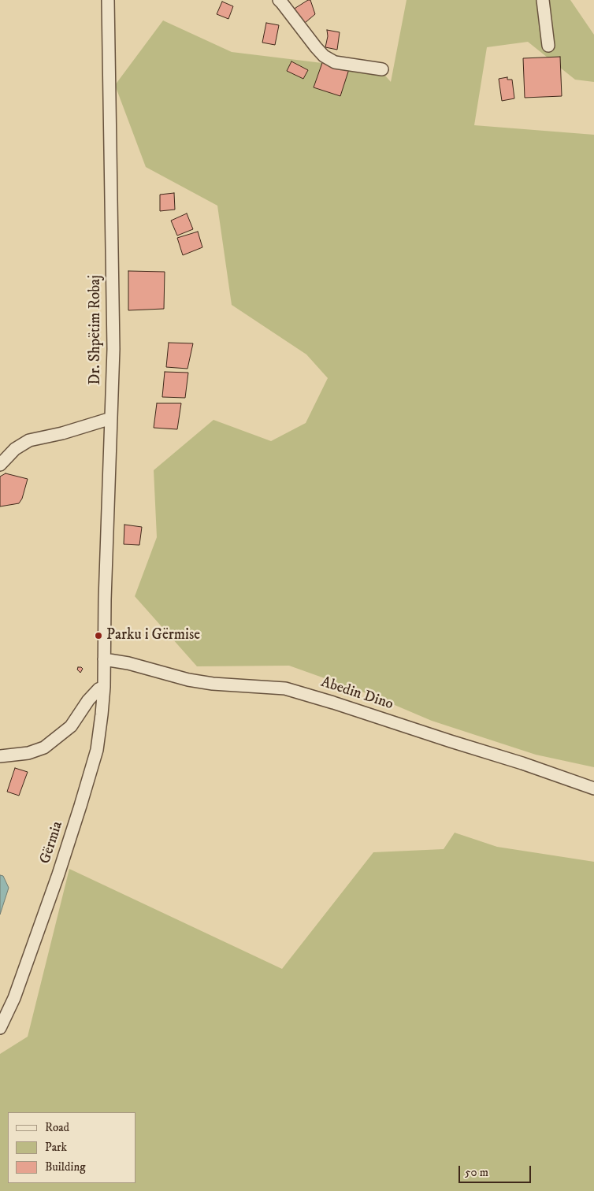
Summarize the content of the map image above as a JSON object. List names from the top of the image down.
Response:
{
  "streets": {
    "street": ["Dr. Shpëtim Robaj", "Abedin Dino", "Gërmia"]
  },
  "crossings": [
    ["Dr. Shpëtim Robaj", "Abedin Dino"],
    ["Dr. Shpëtim Robaj", "Gërmia"],
    ["Abedin Dino", "Gërmia"]
  ],
  "places": ["Parku i Gërmise"],
  "legend": ["Road", "Park", "Building"],
  "scale_bar": "50 m"
}
